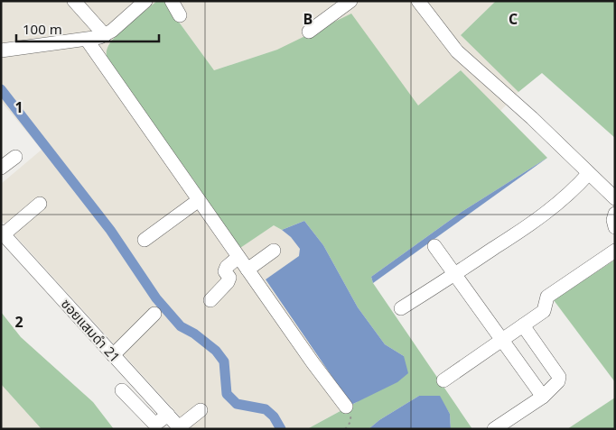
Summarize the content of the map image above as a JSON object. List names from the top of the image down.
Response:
{
  "streets": {
    "street": ["ซอยแสมดำ 21"]
  },
  "scale_bar": "100 m",
  "grid": {
    "columns": ["B", "C"],
    "rows": ["1", "2"]
  }
}
